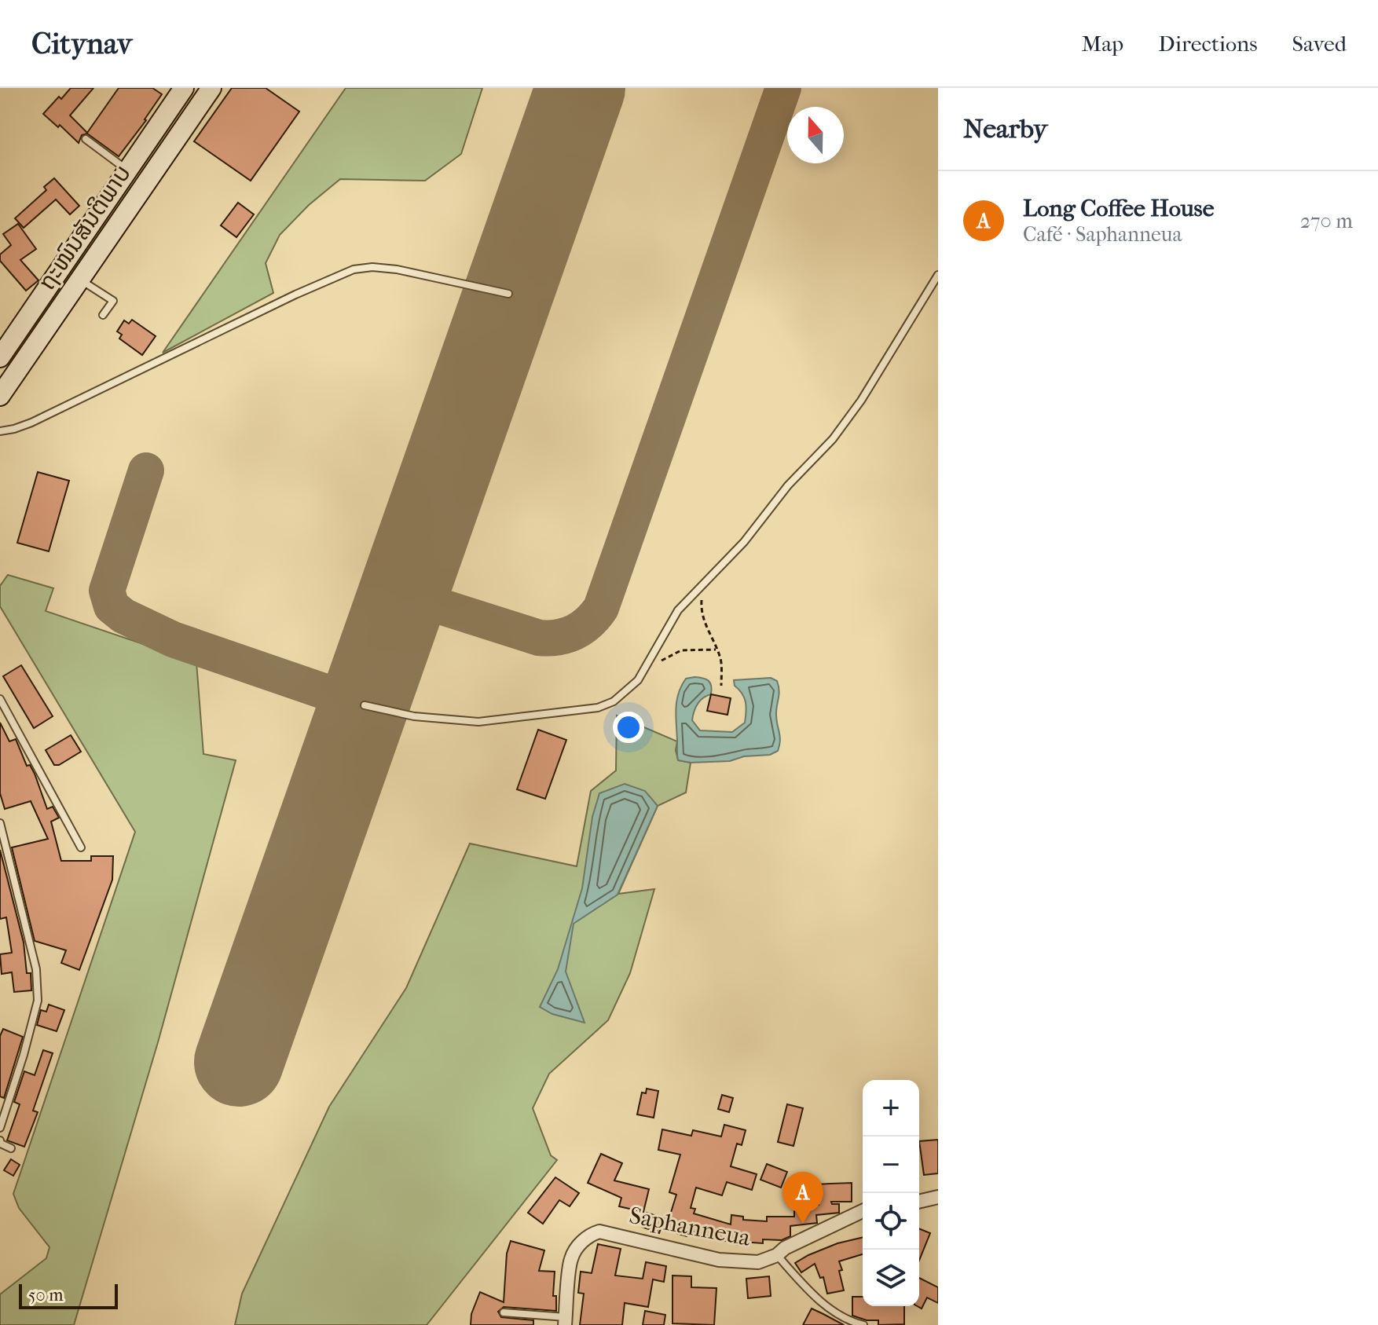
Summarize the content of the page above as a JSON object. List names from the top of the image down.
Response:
{
  "streets": {
    "street": ["ຖະໜົນສັນຕິພາບ", "Saphanneua"]
  },
  "scale_bar": "50 m",
  "north": "top",
  "page": {
    "header": "Citynav",
    "nav": ["Map", "Directions", "Saved"],
    "heading": "Nearby",
    "list": [
      {
        "mark": "A",
        "name": "Long Coffee House",
        "note": "Café · Saphanneua",
        "value": "270 m"
      }
    ],
    "map_buttons": ["+", "−"],
    "pins": "A",
    "scale": "50 m"
  }
}
